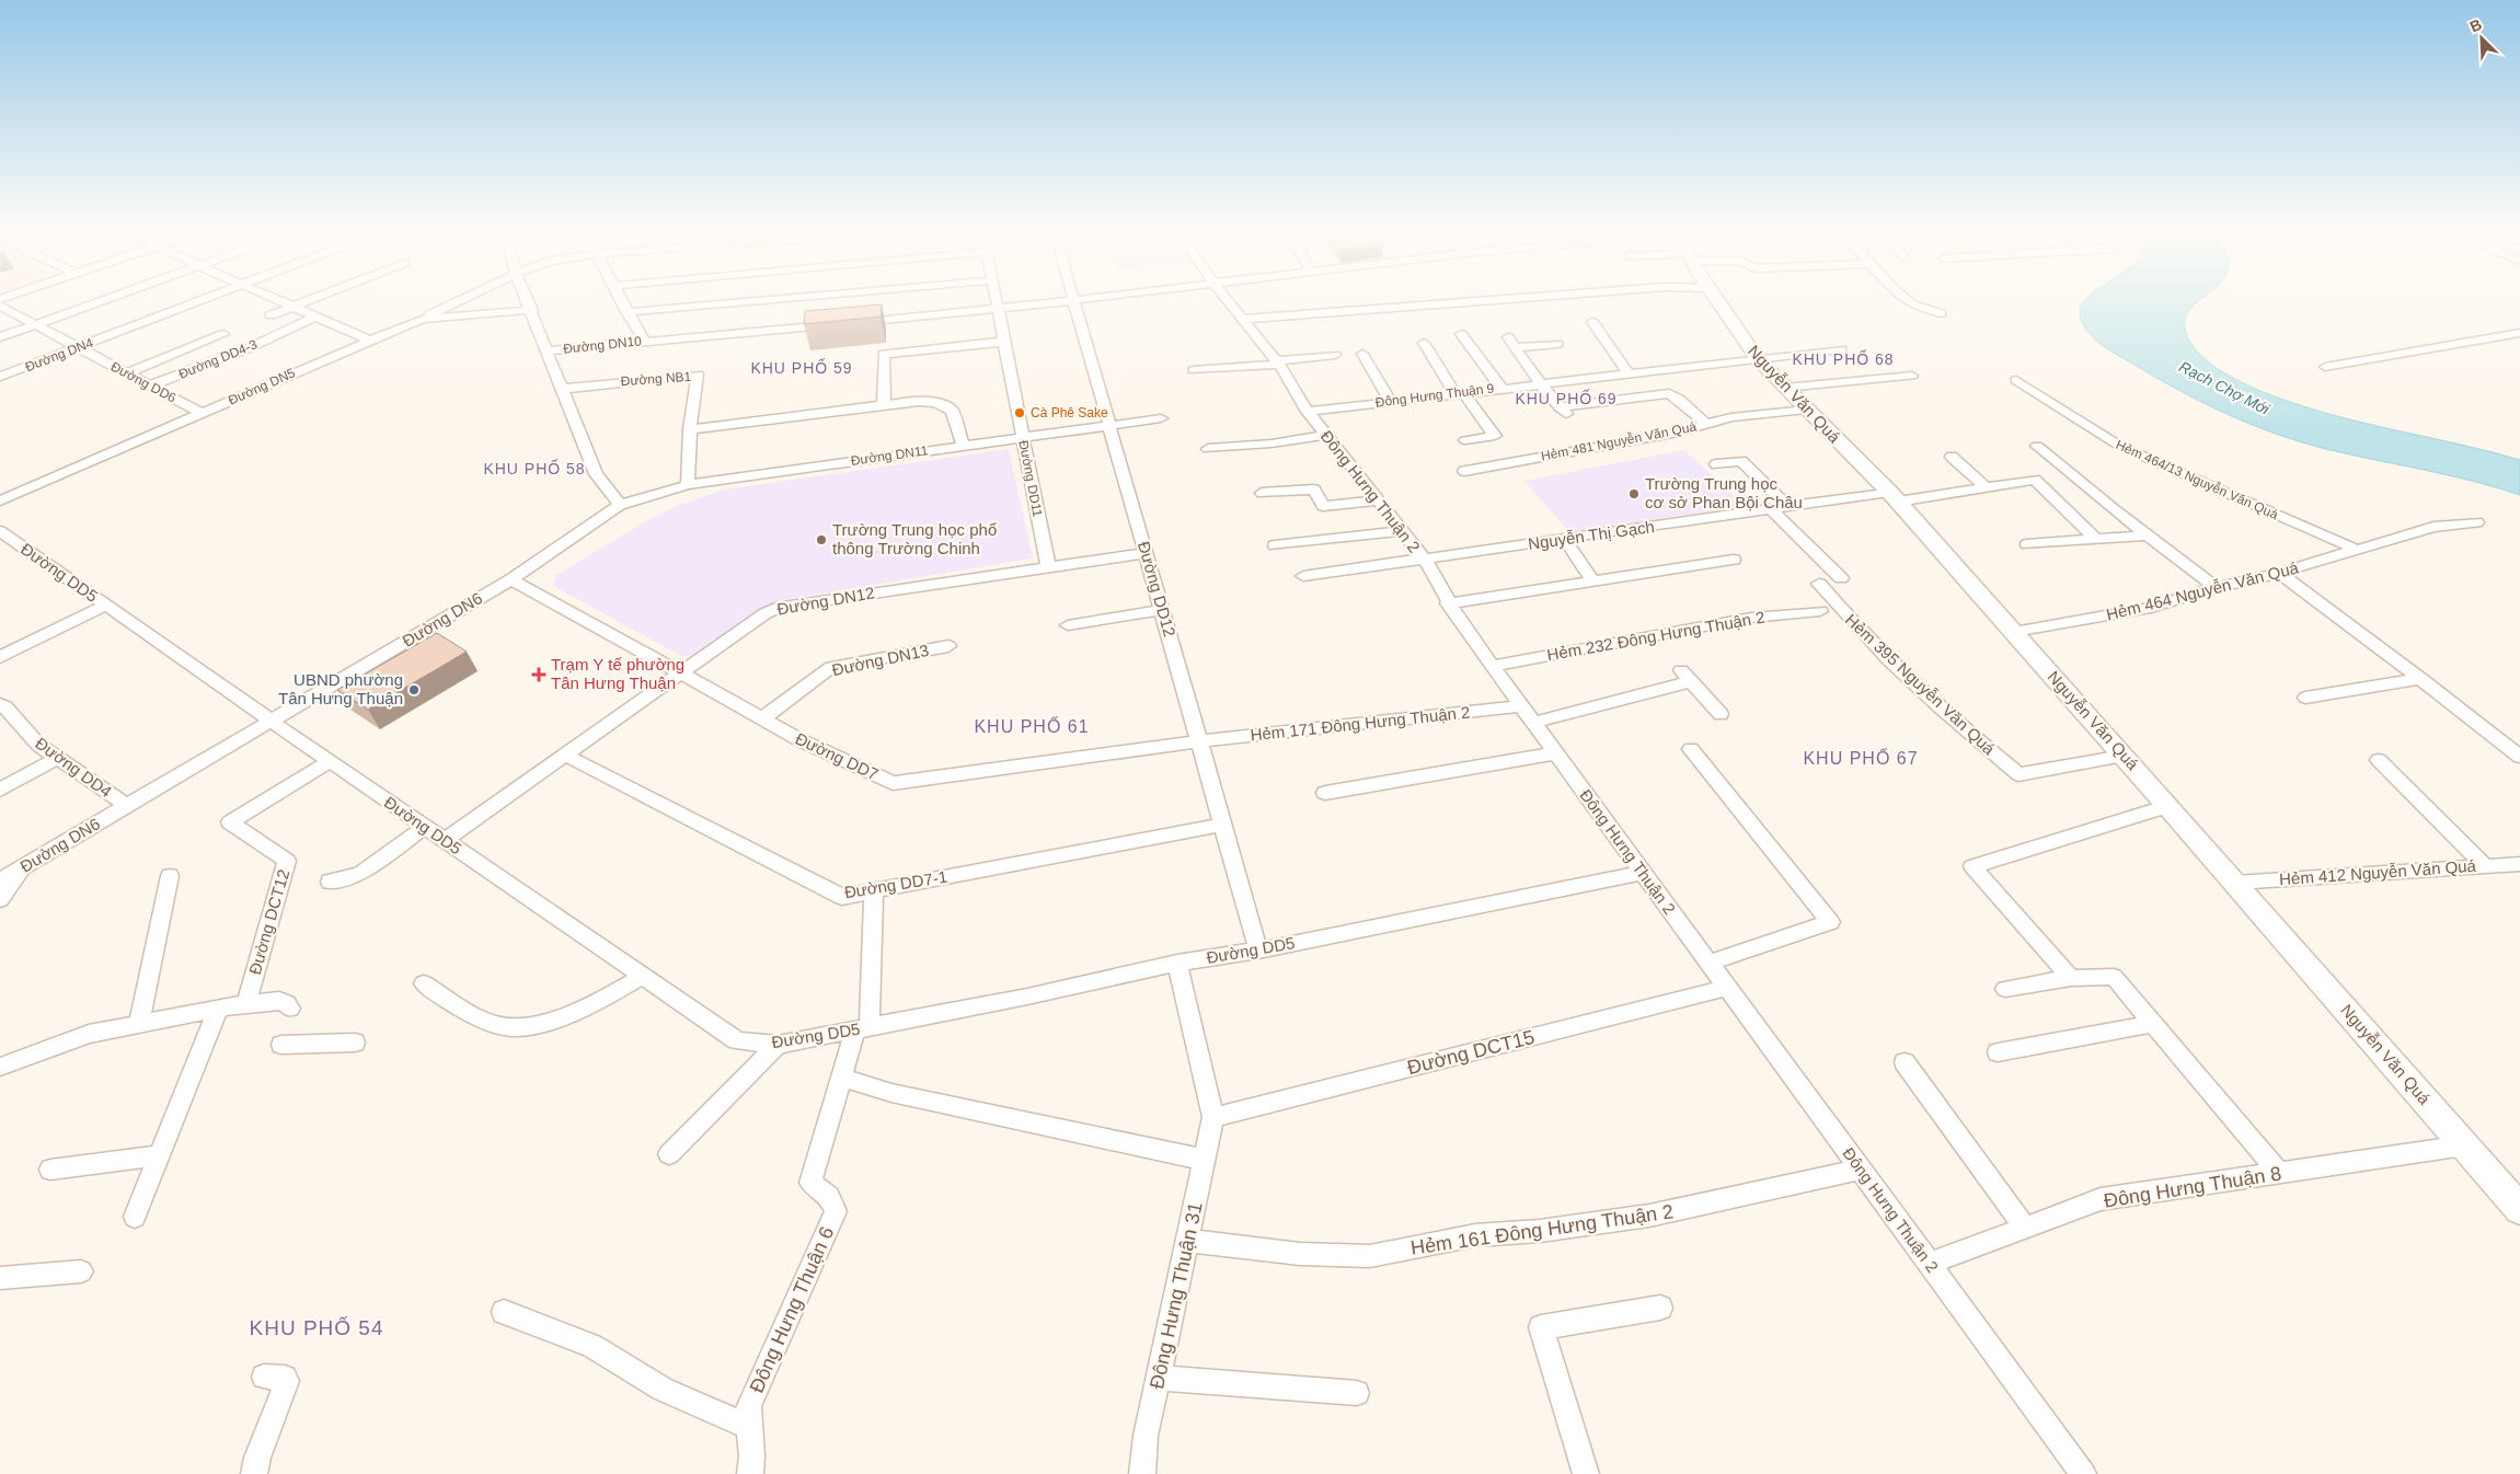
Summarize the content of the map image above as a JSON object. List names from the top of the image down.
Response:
{
  "streets": {
    "main road": ["Nguyễn Văn Quá"],
    "street": [
      "Đường DN10",
      "Đường DN4",
      "Đường DD4-3",
      "Đường NB1",
      "Đường DD6",
      "Đường DN5",
      "Đông Hưng Thuận 9",
      "Hẻm 481 Nguyễn Văn Quá",
      "Đường DN11",
      "Đường DD11",
      "Hẻm 464/13 Nguyễn Văn Quá",
      "Đông Hưng Thuận 2",
      "Nguyễn Thị Gạch",
      "Đường DD5",
      "Đường DD12",
      "Hẻm 464 Nguyễn Văn Quá",
      "Đường DN12",
      "Đường DN6",
      "Hẻm 232 Đông Hưng Thuận 2",
      "Đường DN13",
      "Hẻm 395 Nguyễn Văn Quá",
      "Hẻm 171 Đông Hưng Thuận 2",
      "Đường DD7",
      "Đường DD4",
      "Hẻm 412 Nguyễn Văn Quá",
      "Đường DD7-1",
      "Đường DCT12",
      "Đường DCT15",
      "Đông Hưng Thuận 8",
      "Hẻm 161 Đông Hưng Thuận 2",
      "Đông Hưng Thuận 31",
      "Đông Hưng Thuận 6"
    ]
  },
  "crossings": [
    ["Đường DN10", "Đường DD11"],
    ["Đường DN10", "Đường DD12"],
    ["Đường DN4", "Đường DD6"],
    ["Đường DD4-3", "Đường DD6"],
    ["Đường DD6", "Đường DN5"],
    ["Nguyễn Văn Quá", "Đông Hưng Thuận 9"],
    ["Nguyễn Văn Quá", "Hẻm 481 Nguyễn Văn Quá"],
    ["Nguyễn Văn Quá", "Nguyễn Thị Gạch"],
    ["Nguyễn Văn Quá", "Hẻm 464 Nguyễn Văn Quá"],
    ["Nguyễn Văn Quá", "Hẻm 395 Nguyễn Văn Quá"],
    ["Nguyễn Văn Quá", "Hẻm 412 Nguyễn Văn Quá"],
    ["Nguyễn Văn Quá", "Đông Hưng Thuận 8"],
    ["Đông Hưng Thuận 9", "Đông Hưng Thuận 2"],
    ["Đường DN11", "Đường DD11"],
    ["Đường DN11", "Đường DD12"],
    ["Đường DN11", "Đường DN6"],
    ["Đường DD11", "Đường DN12"],
    ["Hẻm 464/13 Nguyễn Văn Quá", "Hẻm 464 Nguyễn Văn Quá"],
    ["Đông Hưng Thuận 2", "Nguyễn Thị Gạch"],
    ["Đông Hưng Thuận 2", "Đường DD5"],
    ["Đông Hưng Thuận 2", "Hẻm 232 Đông Hưng Thuận 2"],
    ["Đông Hưng Thuận 2", "Hẻm 171 Đông Hưng Thuận 2"],
    ["Đông Hưng Thuận 2", "Đường DCT15"],
    ["Đông Hưng Thuận 2", "Đông Hưng Thuận 8"],
    ["Đông Hưng Thuận 2", "Hẻm 161 Đông Hưng Thuận 2"],
    ["Đường DD5", "Đường DD12"],
    ["Đường DD5", "Đường DN12"],
    ["Đường DD5", "Đường DN6"],
    ["Đường DD5", "Đường DCT12"],
    ["Đường DD5", "Đông Hưng Thuận 6"],
    ["Đường DD12", "Đường DN12"],
    ["Đường DD12", "Hẻm 171 Đông Hưng Thuận 2"],
    ["Đường DD12", "Đường DD7"],
    ["Đường DD12", "Đường DD7-1"],
    ["Đường DN12", "Đường DD7"],
    ["Đường DN12", "Đường DD7-1"],
    ["Đường DN6", "Đường DD7"],
    ["Đường DN6", "Đường DD4"],
    ["Đường DN13", "Đường DD7"],
    ["Hẻm 171 Đông Hưng Thuận 2", "Đường DD7"],
    ["Đường DD7-1", "Đông Hưng Thuận 6"],
    ["Đường DCT15", "Đông Hưng Thuận 31"],
    ["Hẻm 161 Đông Hưng Thuận 2", "Đông Hưng Thuận 31"]
  ],
  "districts": [
    "KHU PHỐ 68",
    "KHU PHỐ 59",
    "KHU PHỐ 69",
    "KHU PHỐ 58",
    "KHU PHỐ 61",
    "KHU PHỐ 67",
    "KHU PHỐ 54"
  ],
  "water": ["Rạch Chợ Mới"],
  "places": {
    "other": [
      "Cà Phê Sake",
      "Trường Trung học cơ sở Phan Bội Châu",
      "Trường Trung học phổ thông Trường Chinh",
      "UBND phường Tân Hưng Thuận"
    ],
    "health": ["Trạm Y tế phường Tân Hưng Thuận"]
  },
  "north": "top left"
}
